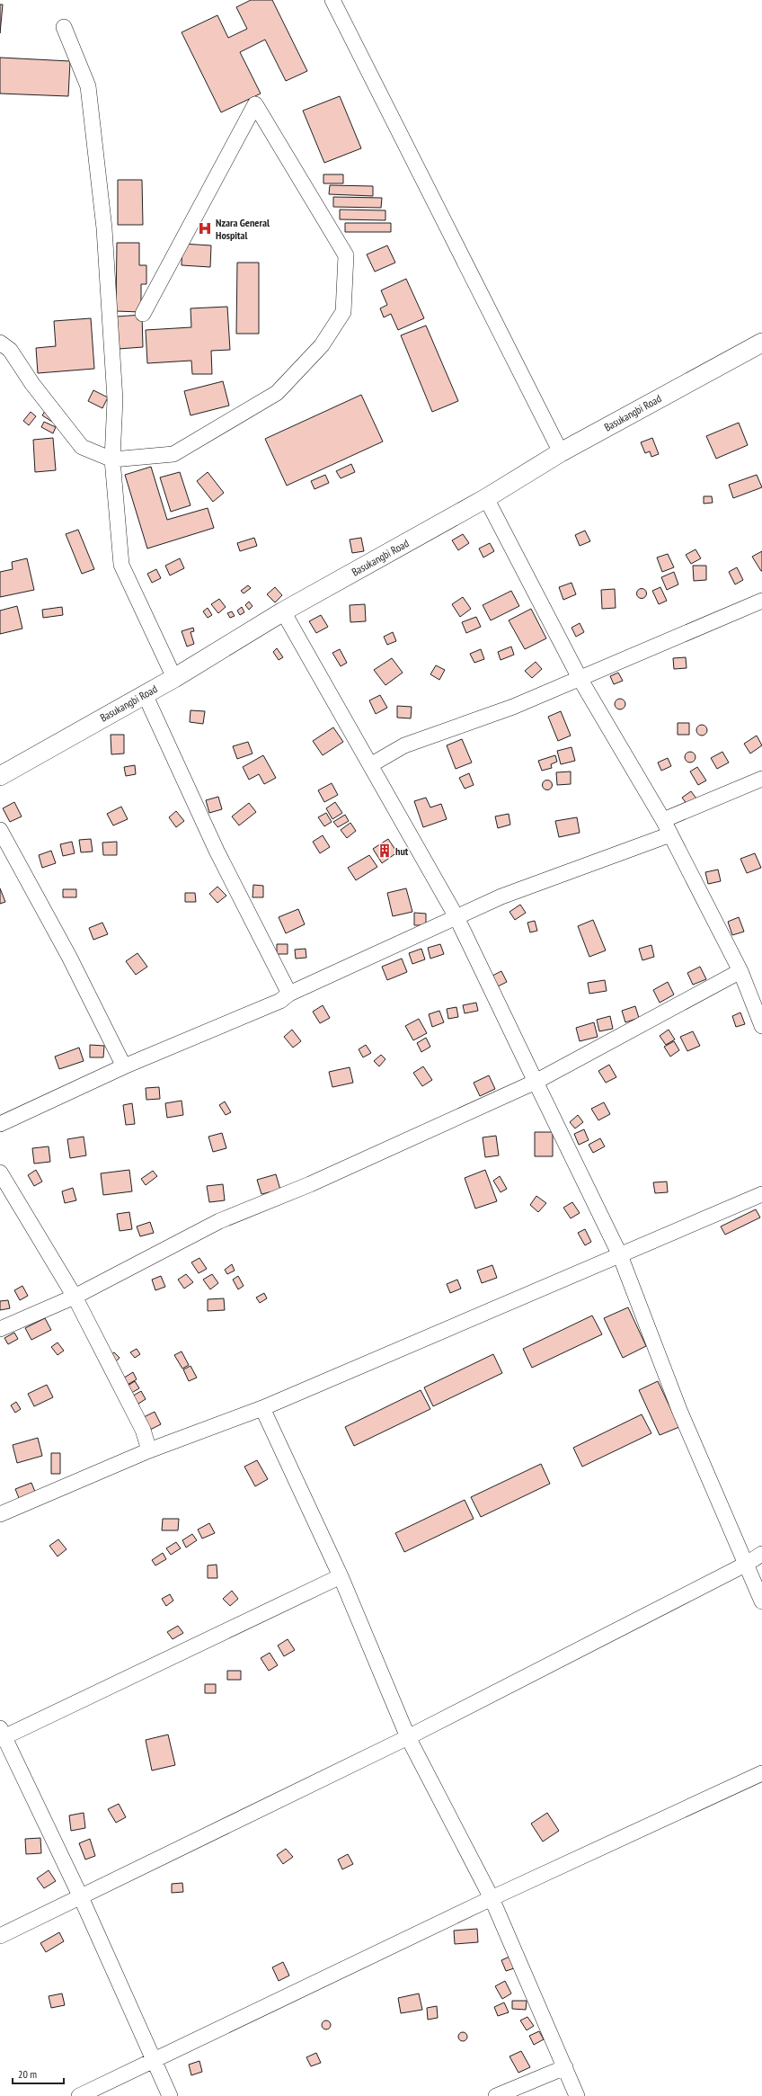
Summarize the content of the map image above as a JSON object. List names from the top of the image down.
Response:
{
  "streets": {
    "street": ["Basukangbi Road"]
  },
  "places": {
    "hospital": ["Nzara General Hospital"],
    "building": ["hut"]
  },
  "scale_bar": "20 m"
}
